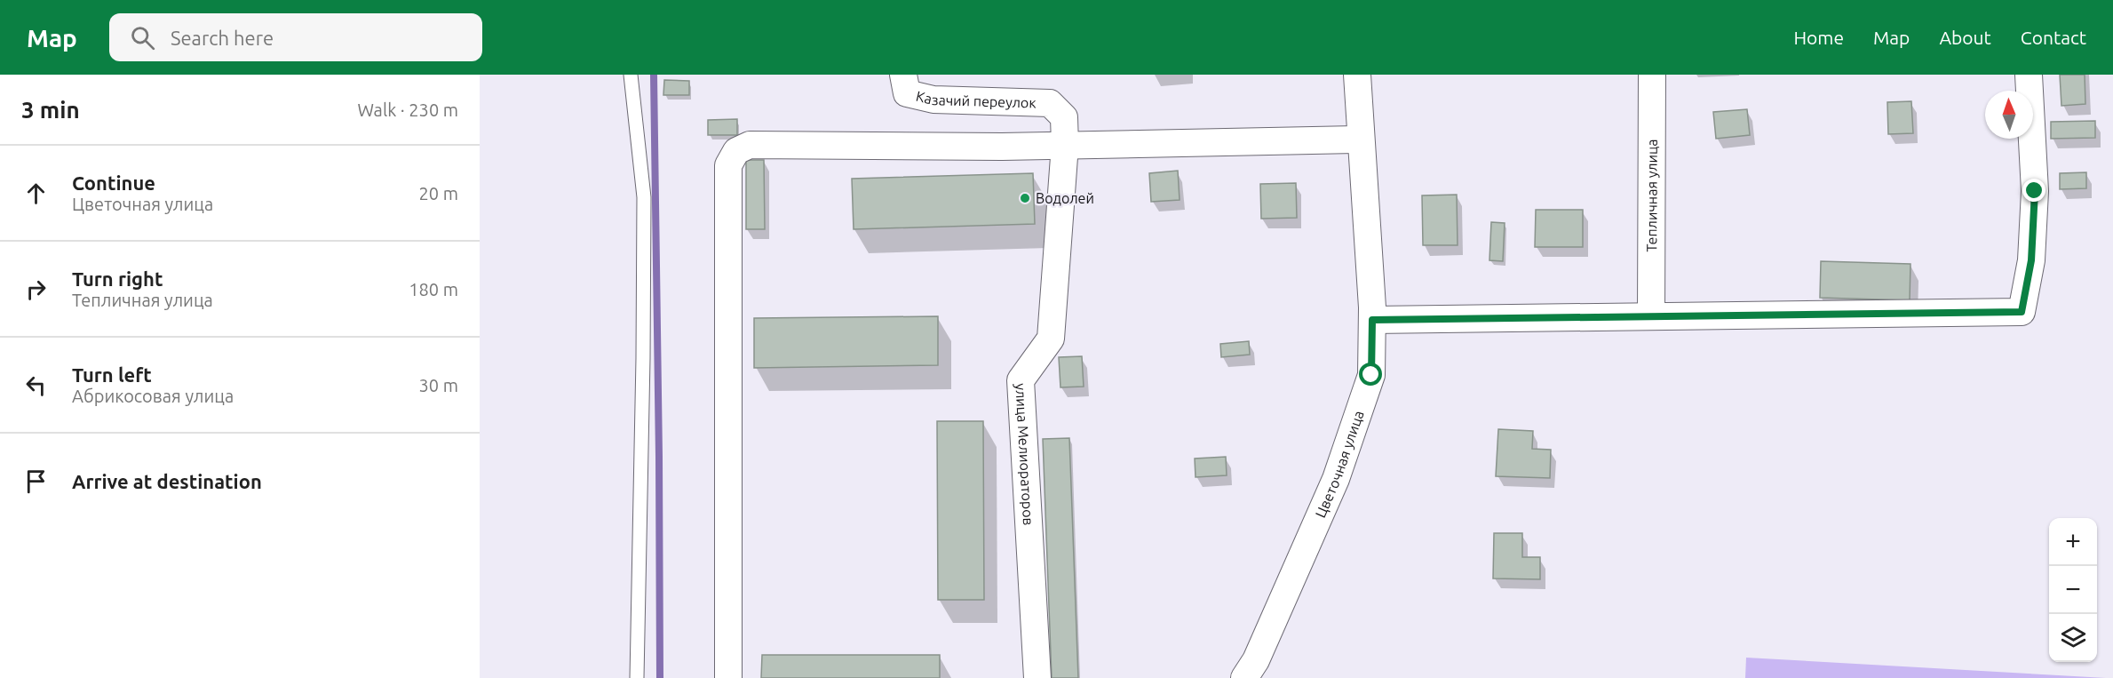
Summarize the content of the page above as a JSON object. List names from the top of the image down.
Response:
{
  "streets": {
    "street": [
      "Казачий переулок",
      "Тепличная улица",
      "улица Мелиораторов",
      "Цветочная улица"
    ]
  },
  "crossings": [
    ["Казачий переулок", "улица Мелиораторов"]
  ],
  "places": ["Водолей"],
  "north": "top",
  "page": {
    "header": "Map",
    "search": "Search here",
    "nav": [
      "Home",
      "Map",
      "About",
      "Contact"
    ],
    "heading": ["3 min", "Walk · 230 m"],
    "list": [
      ["Continue", "Цветочная улица", "20 m"],
      ["Turn right", "Тепличная улица", "180 m"],
      ["Turn left", "Абрикосовая улица", "30 m"],
      "Arrive at destination"
    ],
    "map_buttons": ["+", "−"]
  }
}
